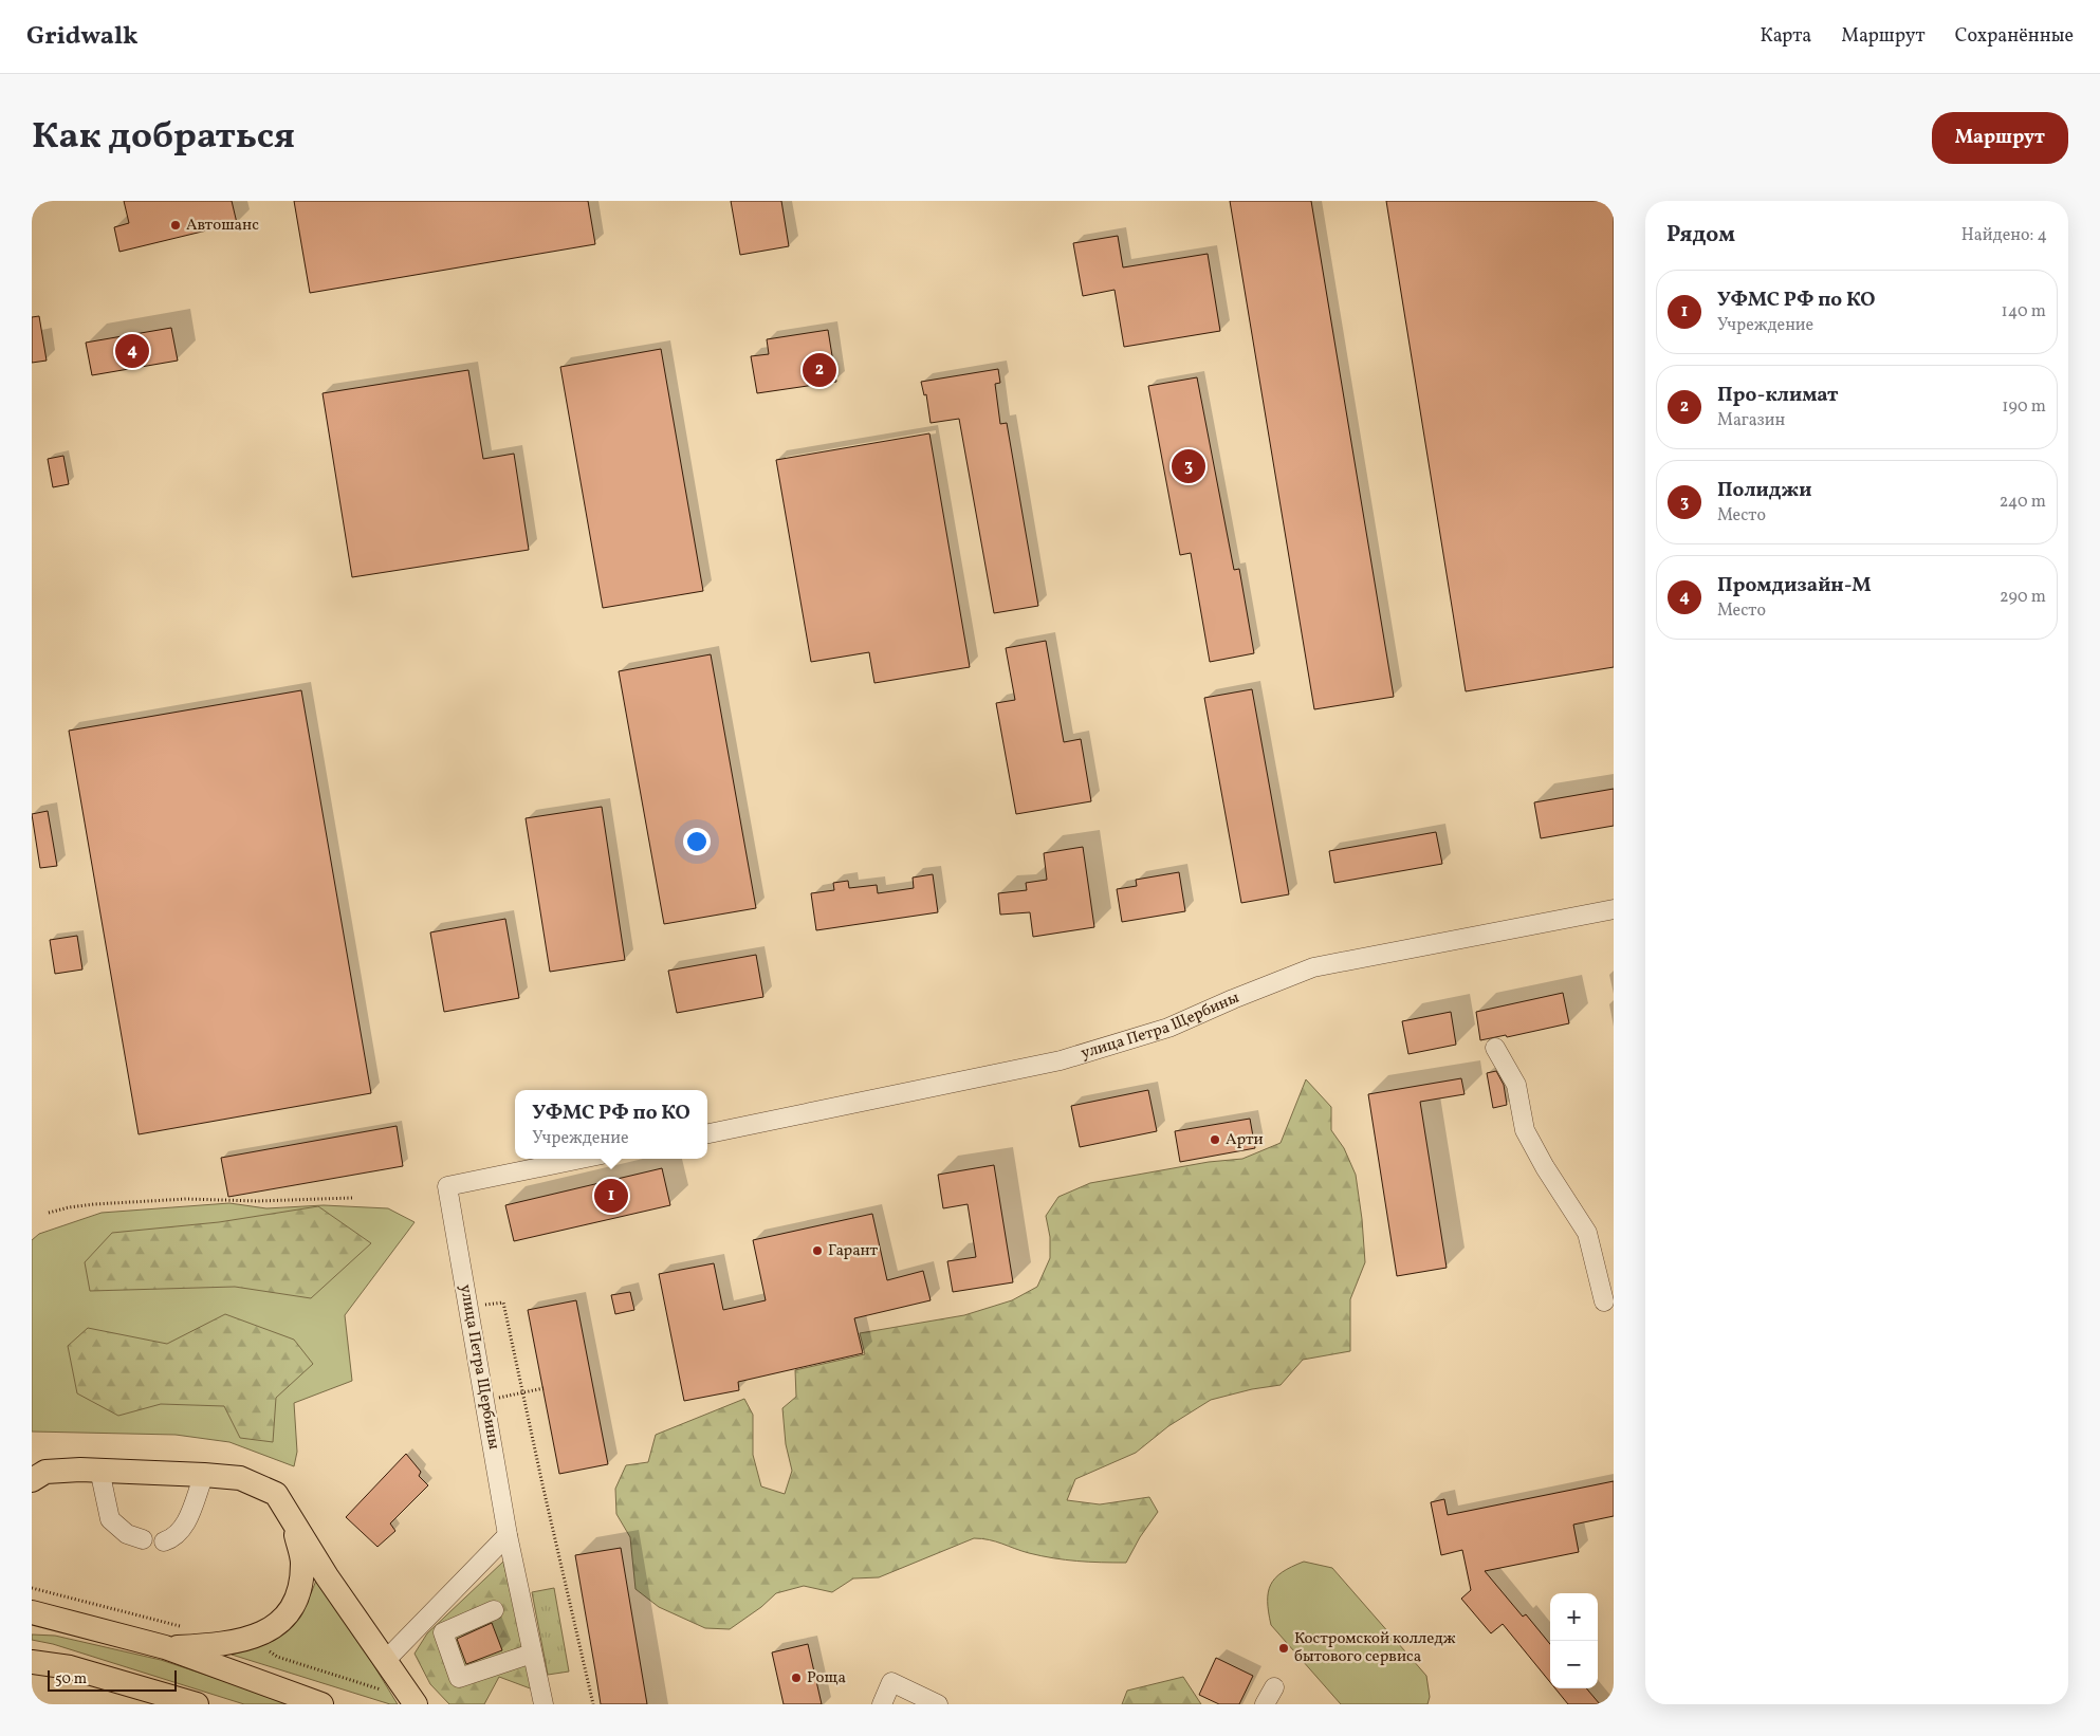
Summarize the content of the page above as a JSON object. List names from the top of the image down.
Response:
{
  "streets": {
    "street": ["улица Петра Щербины"]
  },
  "places": [
    "Автошанс",
    "Арти",
    "Гарант",
    "Костромской колледж бытового сервиса",
    "Роща"
  ],
  "scale_bar": "50 m",
  "page": {
    "header": "Gridwalk",
    "nav": ["Карта", "Маршрут", "Сохранённые"],
    "title": "Как добраться",
    "buttons": "Маршрут",
    "heading": ["Рядом", "Найдено: 4"],
    "list": [
      {
        "mark": "1",
        "name": "УФМС РФ по КО",
        "note": "Учреждение",
        "value": "140 m"
      },
      {
        "mark": "2",
        "name": "Про-климат",
        "note": "Магазин",
        "value": "190 m"
      },
      {
        "mark": "3",
        "name": "Полиджи",
        "note": "Место",
        "value": "240 m"
      },
      {
        "mark": "4",
        "name": "Промдизайн-М",
        "note": "Место",
        "value": "290 m"
      }
    ],
    "pins": [
      "4",
      "2",
      "3",
      "1"
    ],
    "popup": ["УФМС РФ по КО", "Учреждение"],
    "map_buttons": ["+", "−"],
    "scale": "50 m"
  }
}
